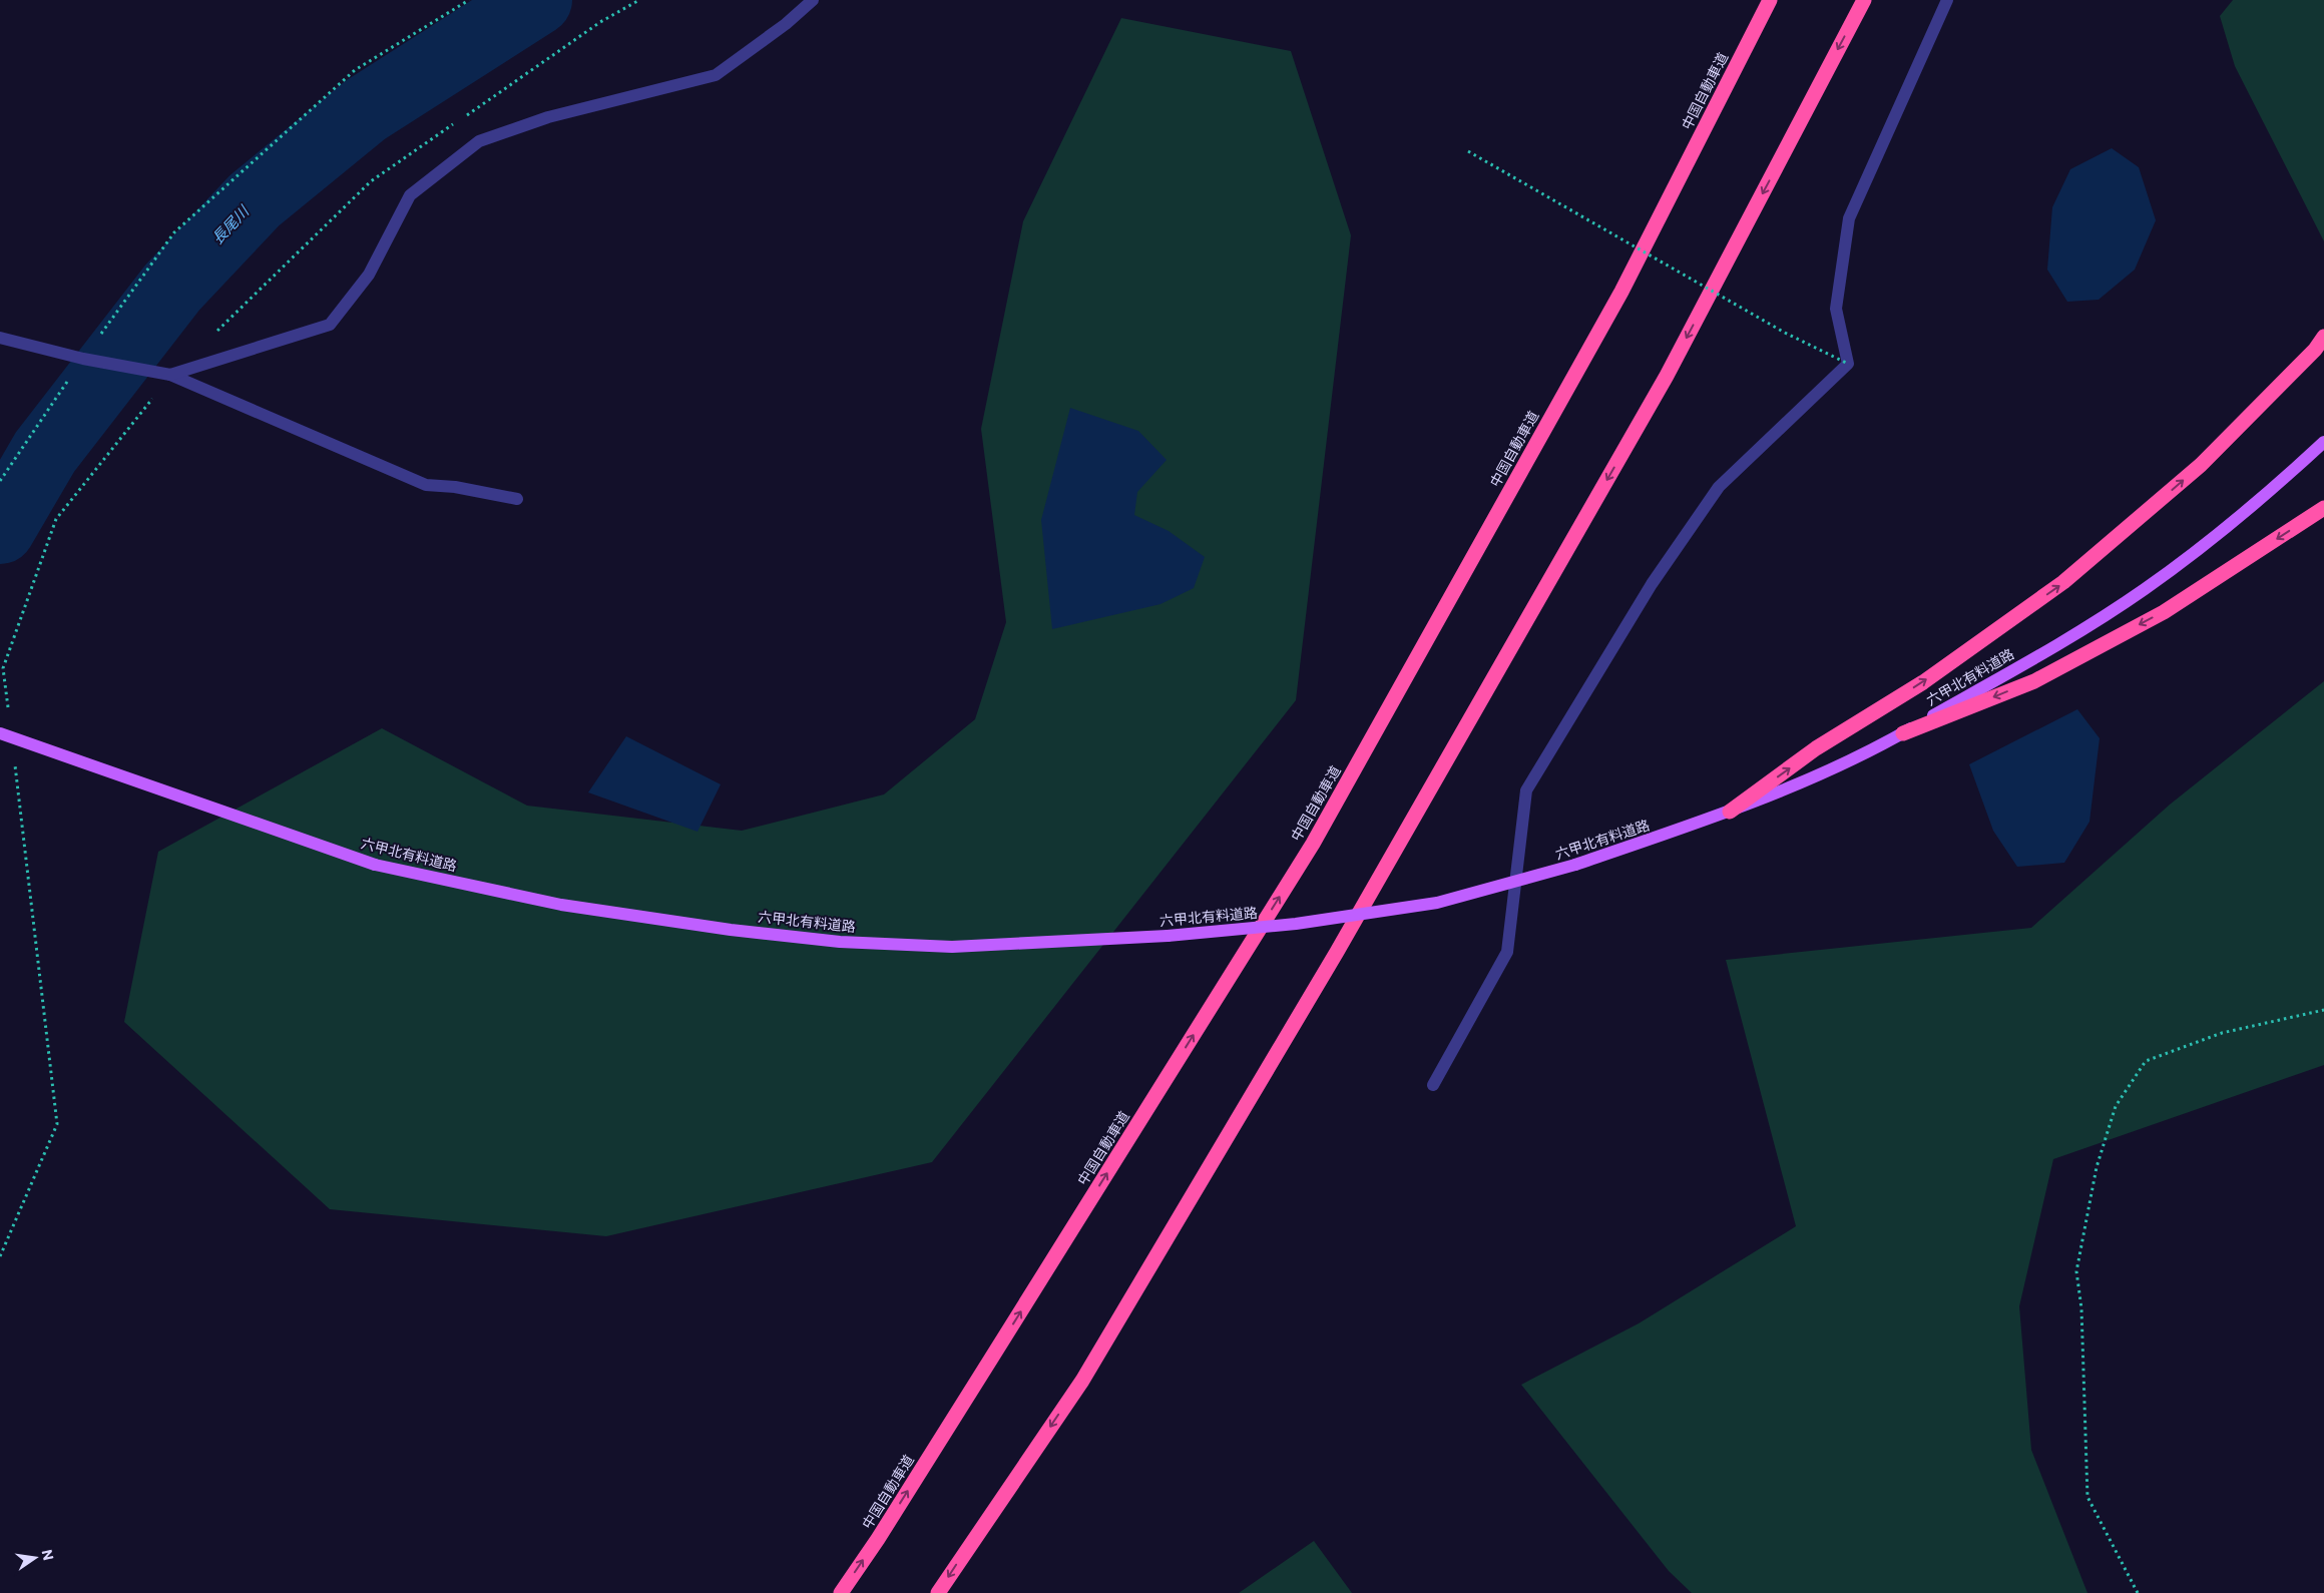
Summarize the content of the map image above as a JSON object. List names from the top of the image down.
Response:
{
  "streets": {
    "highway": ["中国自動車道"],
    "main road": ["六甲北有料道路"]
  },
  "water": ["長尾川"],
  "north": "right"
}
